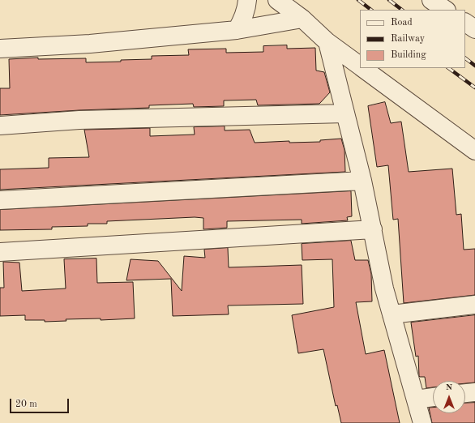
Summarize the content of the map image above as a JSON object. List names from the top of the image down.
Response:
{
  "legend": ["Road", "Railway", "Building"],
  "scale_bar": "20 m",
  "north": "top"
}
